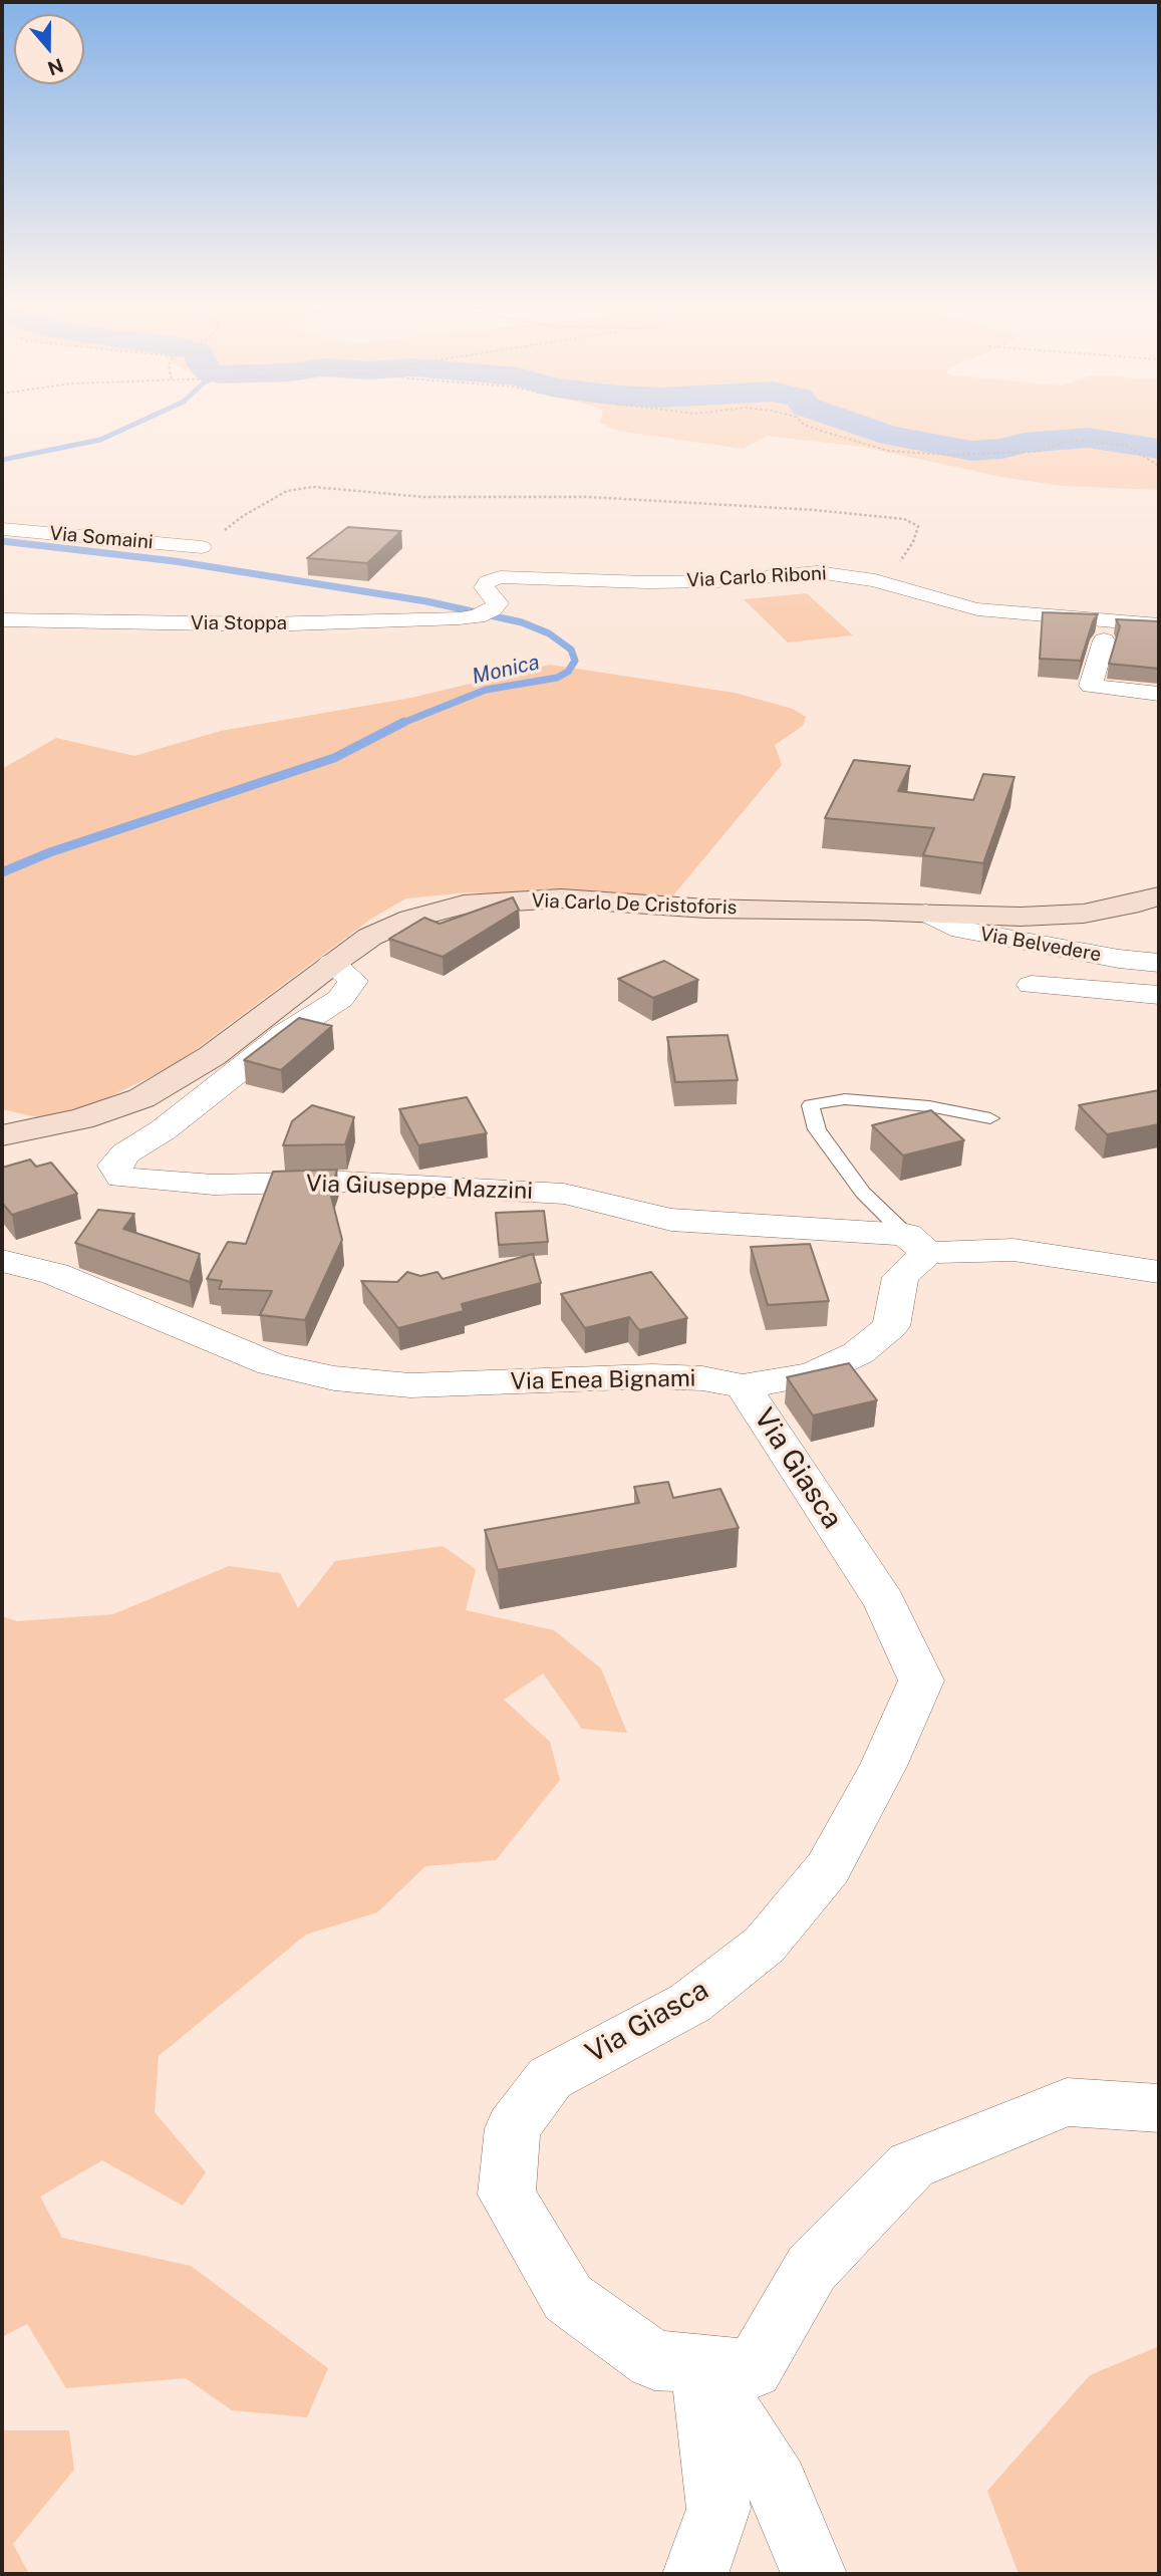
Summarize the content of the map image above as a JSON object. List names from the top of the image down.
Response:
{
  "streets": {
    "main road": ["Via Carlo De Cristoforis"],
    "street": [
      "Via Somaini",
      "Via Carlo Riboni",
      "Via Stoppa",
      "Via Belvedere",
      "Via Giuseppe Mazzini",
      "Via Enea Bignami",
      "Via Giasca"
    ]
  },
  "crossings": [
    ["Via Carlo Riboni", "Via Stoppa"],
    ["Via Carlo De Cristoforis", "Via Belvedere"],
    ["Via Carlo De Cristoforis", "Via Giuseppe Mazzini"],
    ["Via Giuseppe Mazzini", "Via Enea Bignami"],
    ["Via Enea Bignami", "Via Giasca"]
  ],
  "water": ["Monica"],
  "north": "bottom"
}
